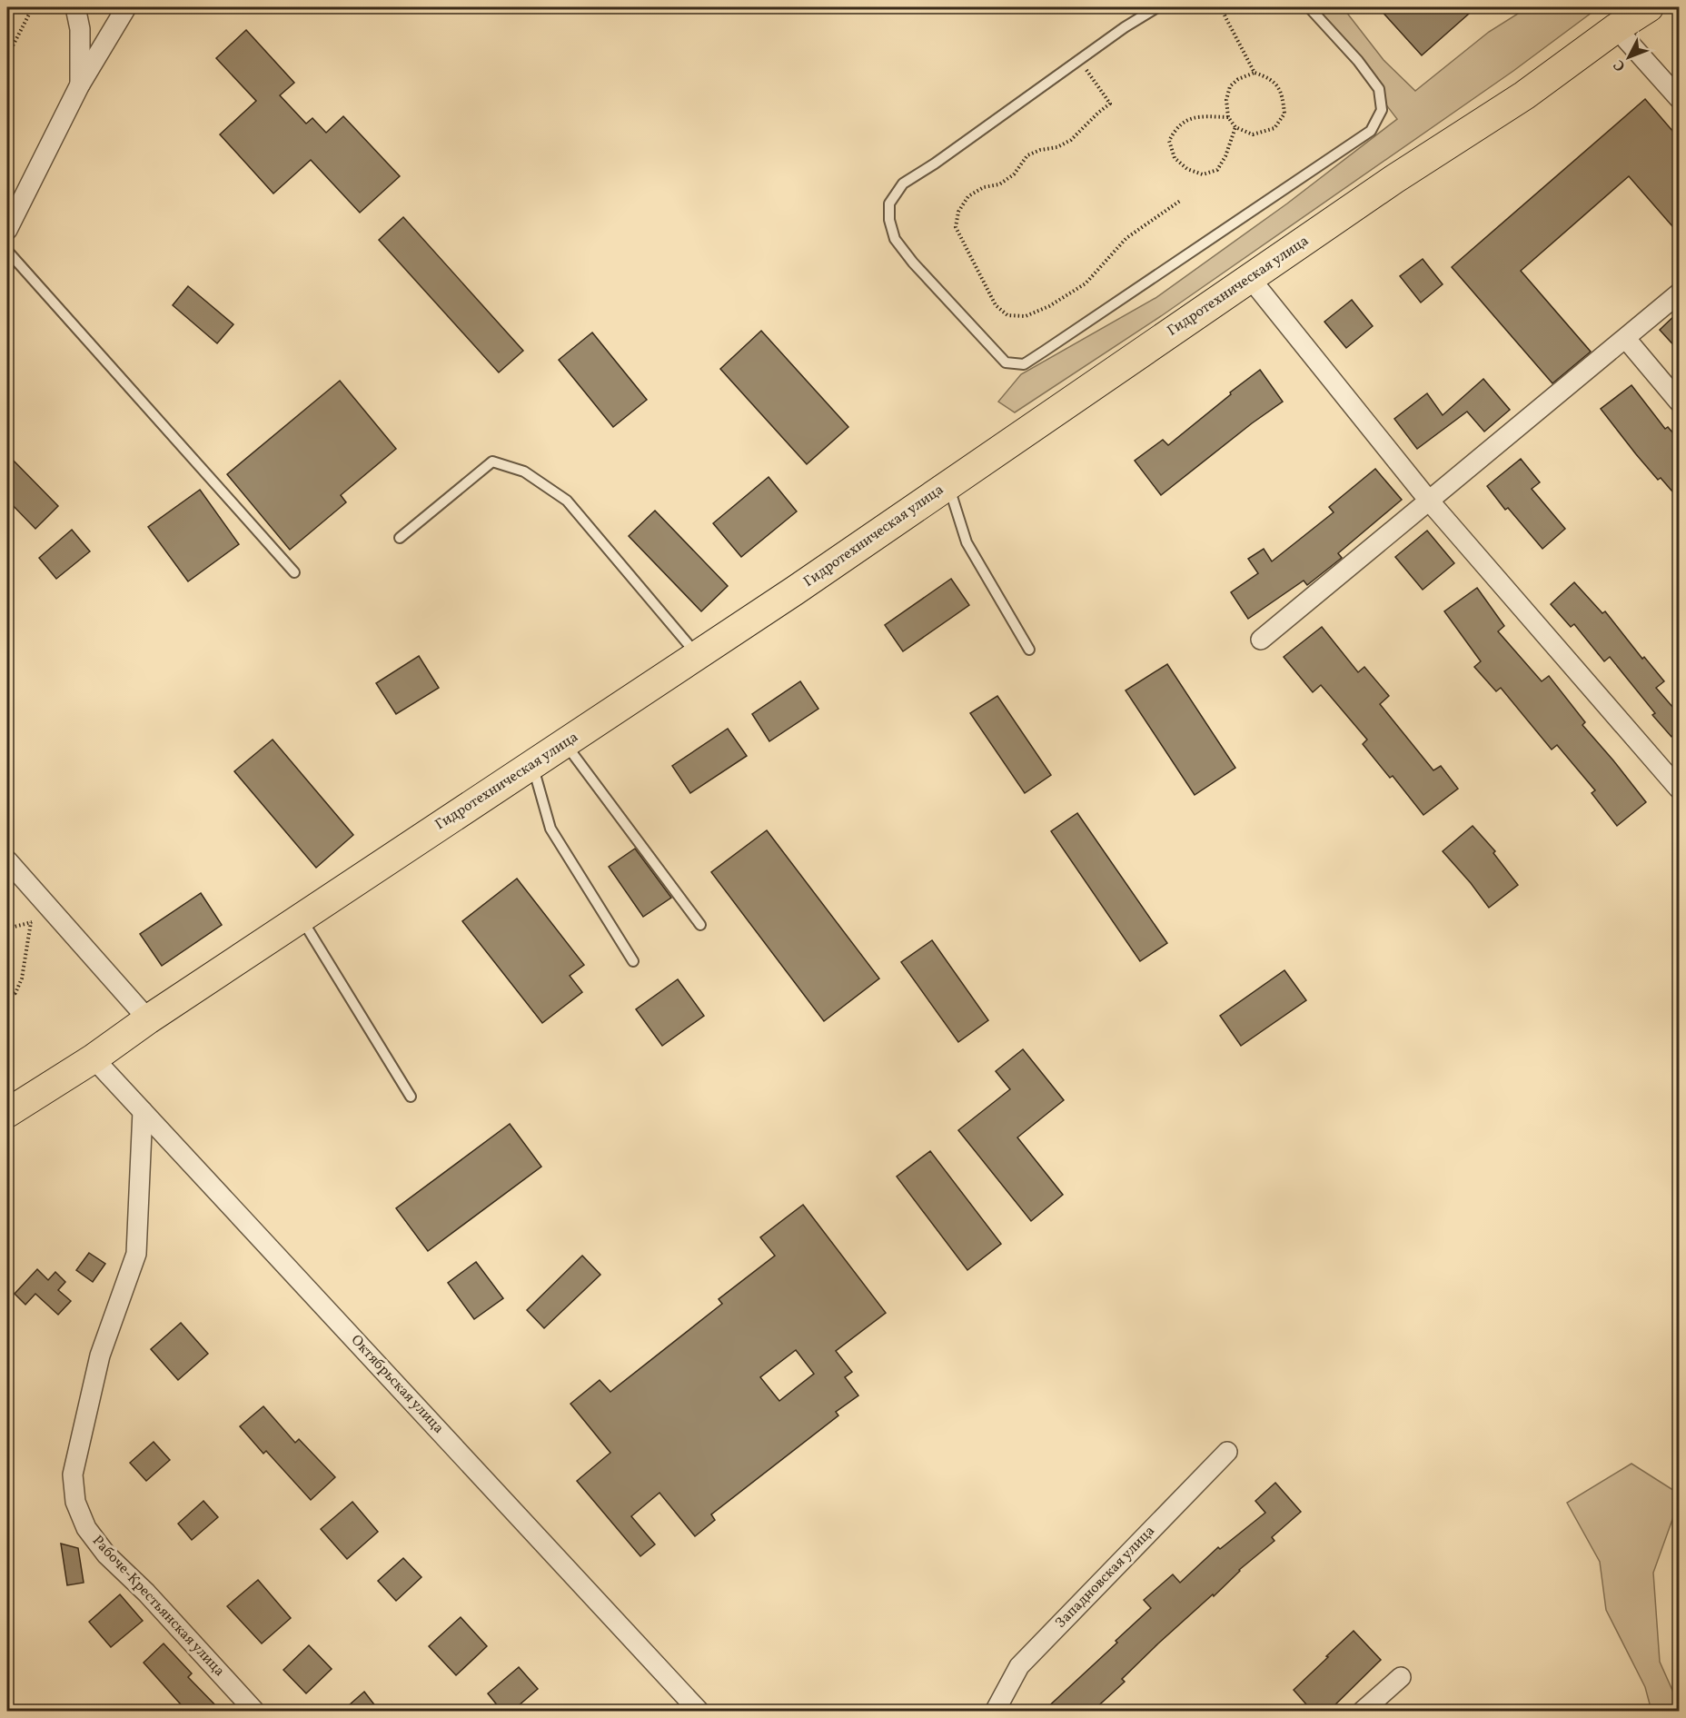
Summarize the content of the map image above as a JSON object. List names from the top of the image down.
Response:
{
  "streets": {
    "main road": ["Гидротехническая улица"],
    "street": ["Октябрьская улица", "Западновская улица", "Рабоче-Крестьянская улица"]
  },
  "crossings": [
    ["Гидротехническая улица", "Октябрьская улица"],
    ["Октябрьская улица", "Рабоче-Крестьянская улица"]
  ],
  "north": "bottom left"
}
